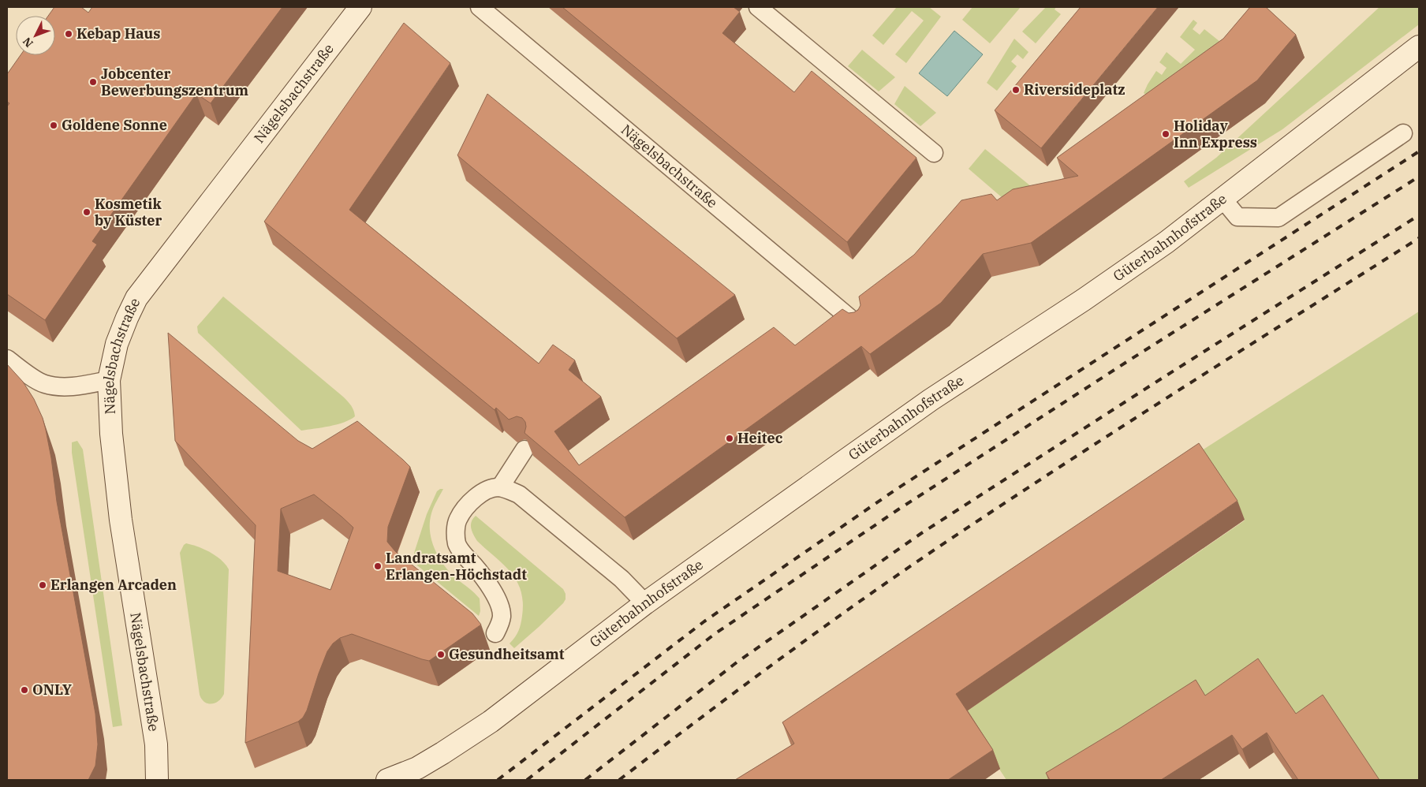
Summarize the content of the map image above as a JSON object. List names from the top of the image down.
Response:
{
  "streets": {
    "street": ["Nägelsbachstraße", "Güterbahnhofstraße"]
  },
  "places": [
    "Kebap Haus",
    "Jobcenter Bewerbungszentrum",
    "Riversideplatz",
    "Goldene Sonne",
    "Holiday Inn Express",
    "Kosmetik by Küster",
    "Heitec",
    "Landratsamt Erlangen-Höchstadt",
    "Erlangen Arcaden",
    "Gesundheitsamt",
    "ONLY"
  ],
  "north": "bottom left"
}
